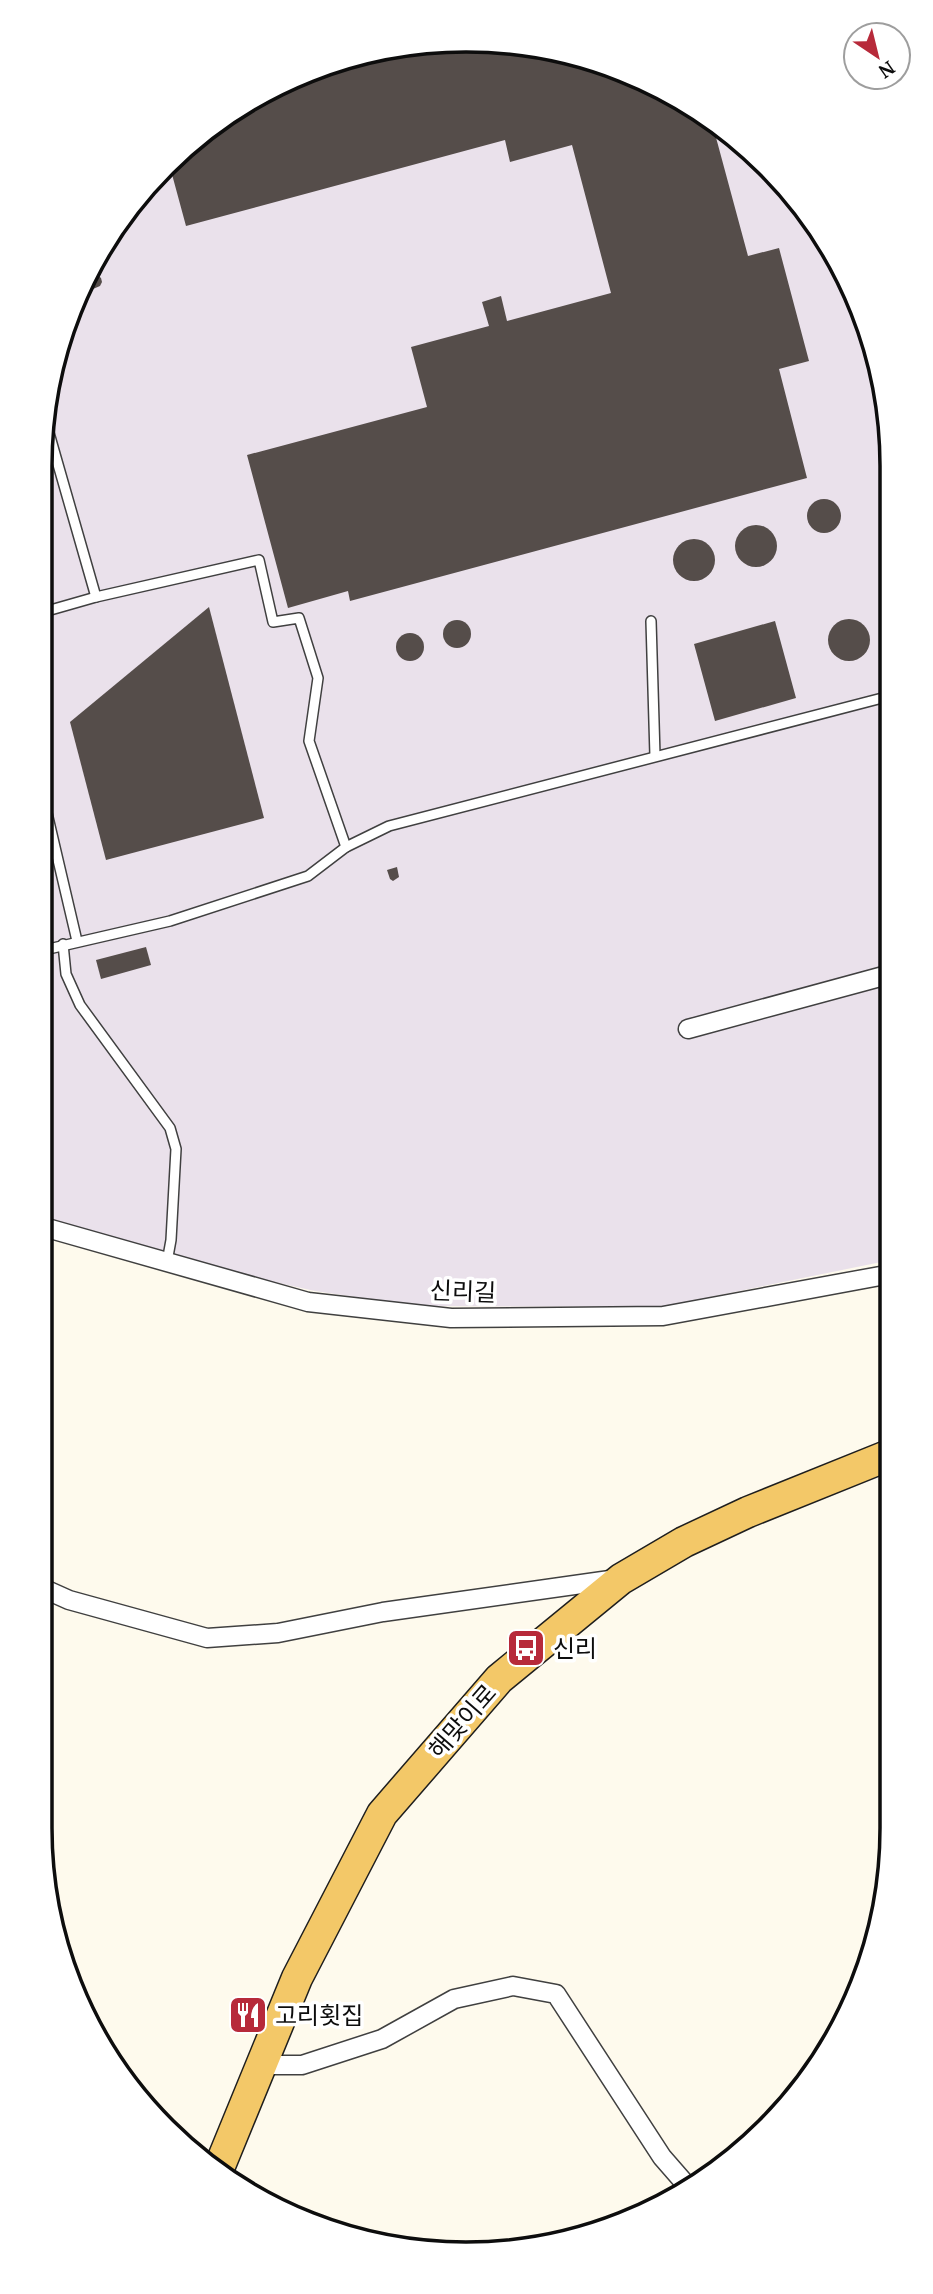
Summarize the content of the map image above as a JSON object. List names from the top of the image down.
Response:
{
  "streets": {
    "main road": ["해맞이로"],
    "street": ["신리길"]
  },
  "places": {
    "bus stop": ["신리"],
    "restaurant": ["고리횟집"]
  },
  "north": "bottom right"
}
